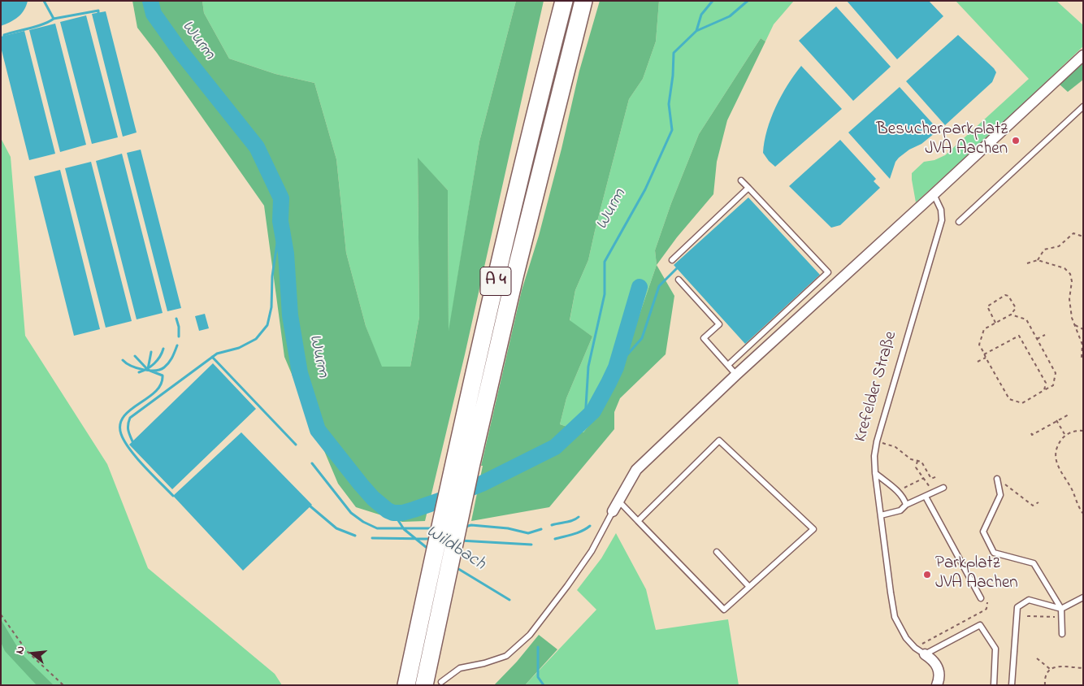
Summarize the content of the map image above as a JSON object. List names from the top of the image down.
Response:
{
  "streets": {
    "highway": ["A 4"],
    "street": ["Krefelder Straße"]
  },
  "water": ["Wurm", "Wildbach"],
  "places": ["Besucherparkplatz JVA Aachen", "Parkplatz JVA Aachen"],
  "north": "left"
}
